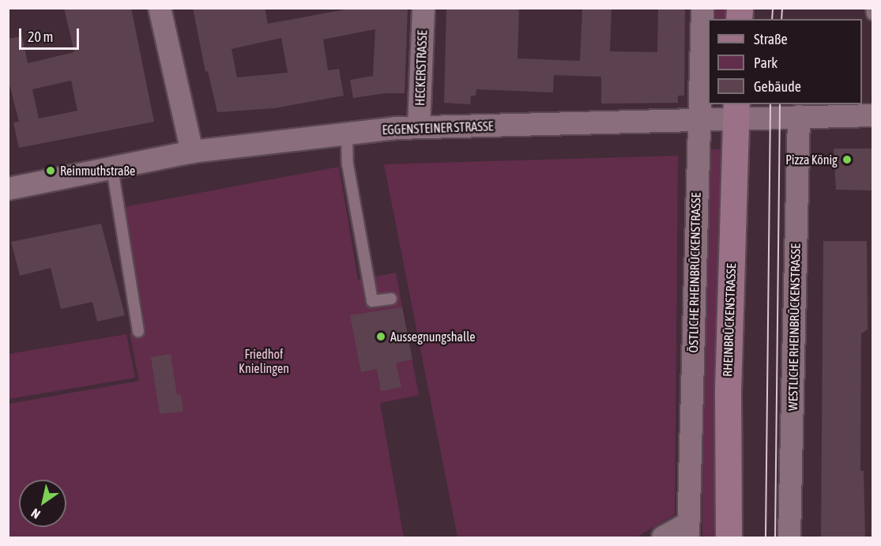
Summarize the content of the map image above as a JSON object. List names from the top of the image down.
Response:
{
  "streets": {
    "main road": ["RHEINBRÜCKENSTRASSE"],
    "street": [
      "HECKERSTRASSE",
      "EGGENSTEINER STRASSE",
      "ÖSTLICHE RHEINBRÜCKENSTRASSE",
      "WESTLICHE RHEINBRÜCKENSTRASSE"
    ]
  },
  "crossings": [
    ["HECKERSTRASSE", "EGGENSTEINER STRASSE"],
    ["EGGENSTEINER STRASSE", "ÖSTLICHE RHEINBRÜCKENSTRASSE"],
    ["EGGENSTEINER STRASSE", "RHEINBRÜCKENSTRASSE"],
    ["EGGENSTEINER STRASSE", "WESTLICHE RHEINBRÜCKENSTRASSE"]
  ],
  "parks": ["Friedhof Knielingen"],
  "places": ["Pizza König", "Reinmuthstraße", "Aussegnungshalle"],
  "legend": ["Straße", "Park", "Gebäude"],
  "scale_bar": "20 m",
  "north": "bottom left"
}
